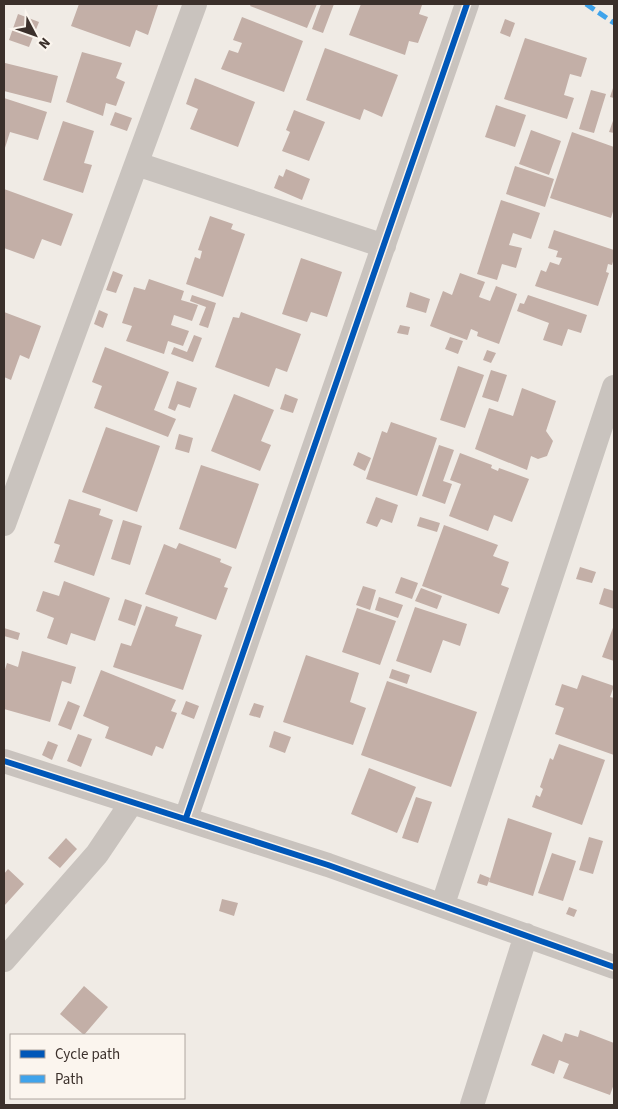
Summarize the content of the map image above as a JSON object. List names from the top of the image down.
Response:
{
  "legend": ["Cycle path", "Path"],
  "north": "bottom right"
}
